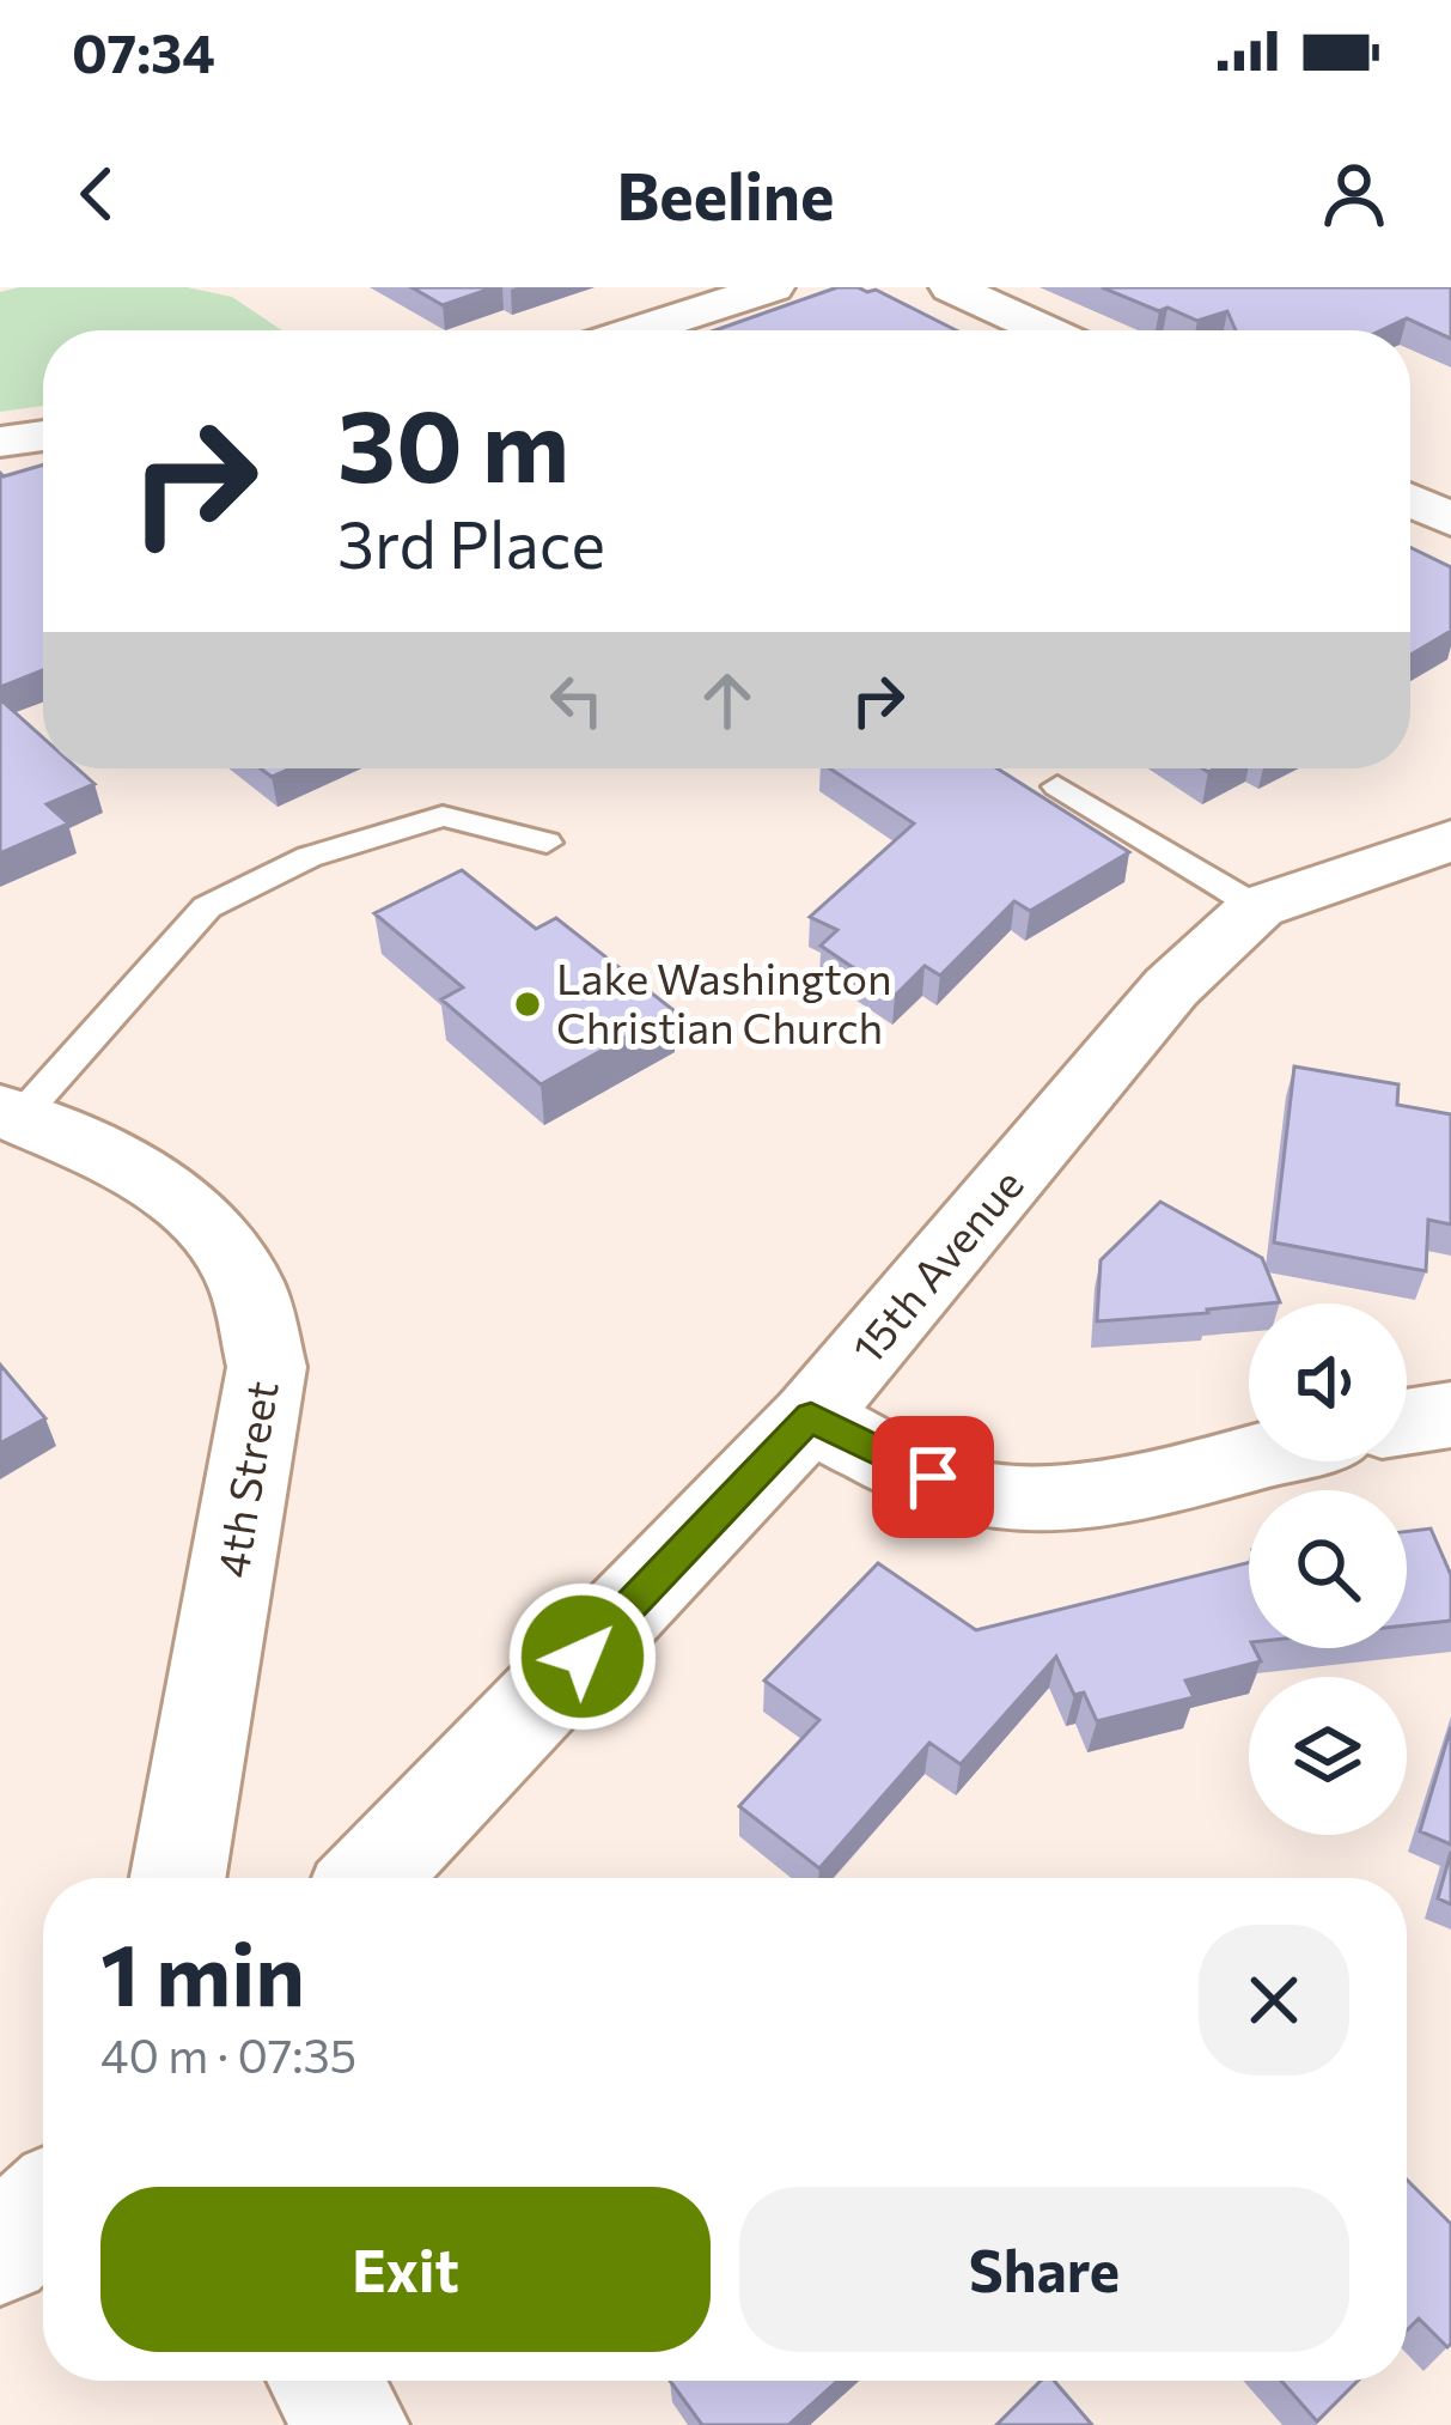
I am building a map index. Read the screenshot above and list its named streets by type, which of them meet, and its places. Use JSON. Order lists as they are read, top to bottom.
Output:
{
  "streets": {
    "street": ["15th Avenue", "4th Street"]
  },
  "places": ["Lake Washington Christian Church"],
  "page": {
    "status": "07:34",
    "header": "Beeline",
    "turn": ["30 m", "3rd Place"],
    "heading": ["1 min", "40 m · 07:35"],
    "buttons": ["Exit", "Share"]
  }
}
